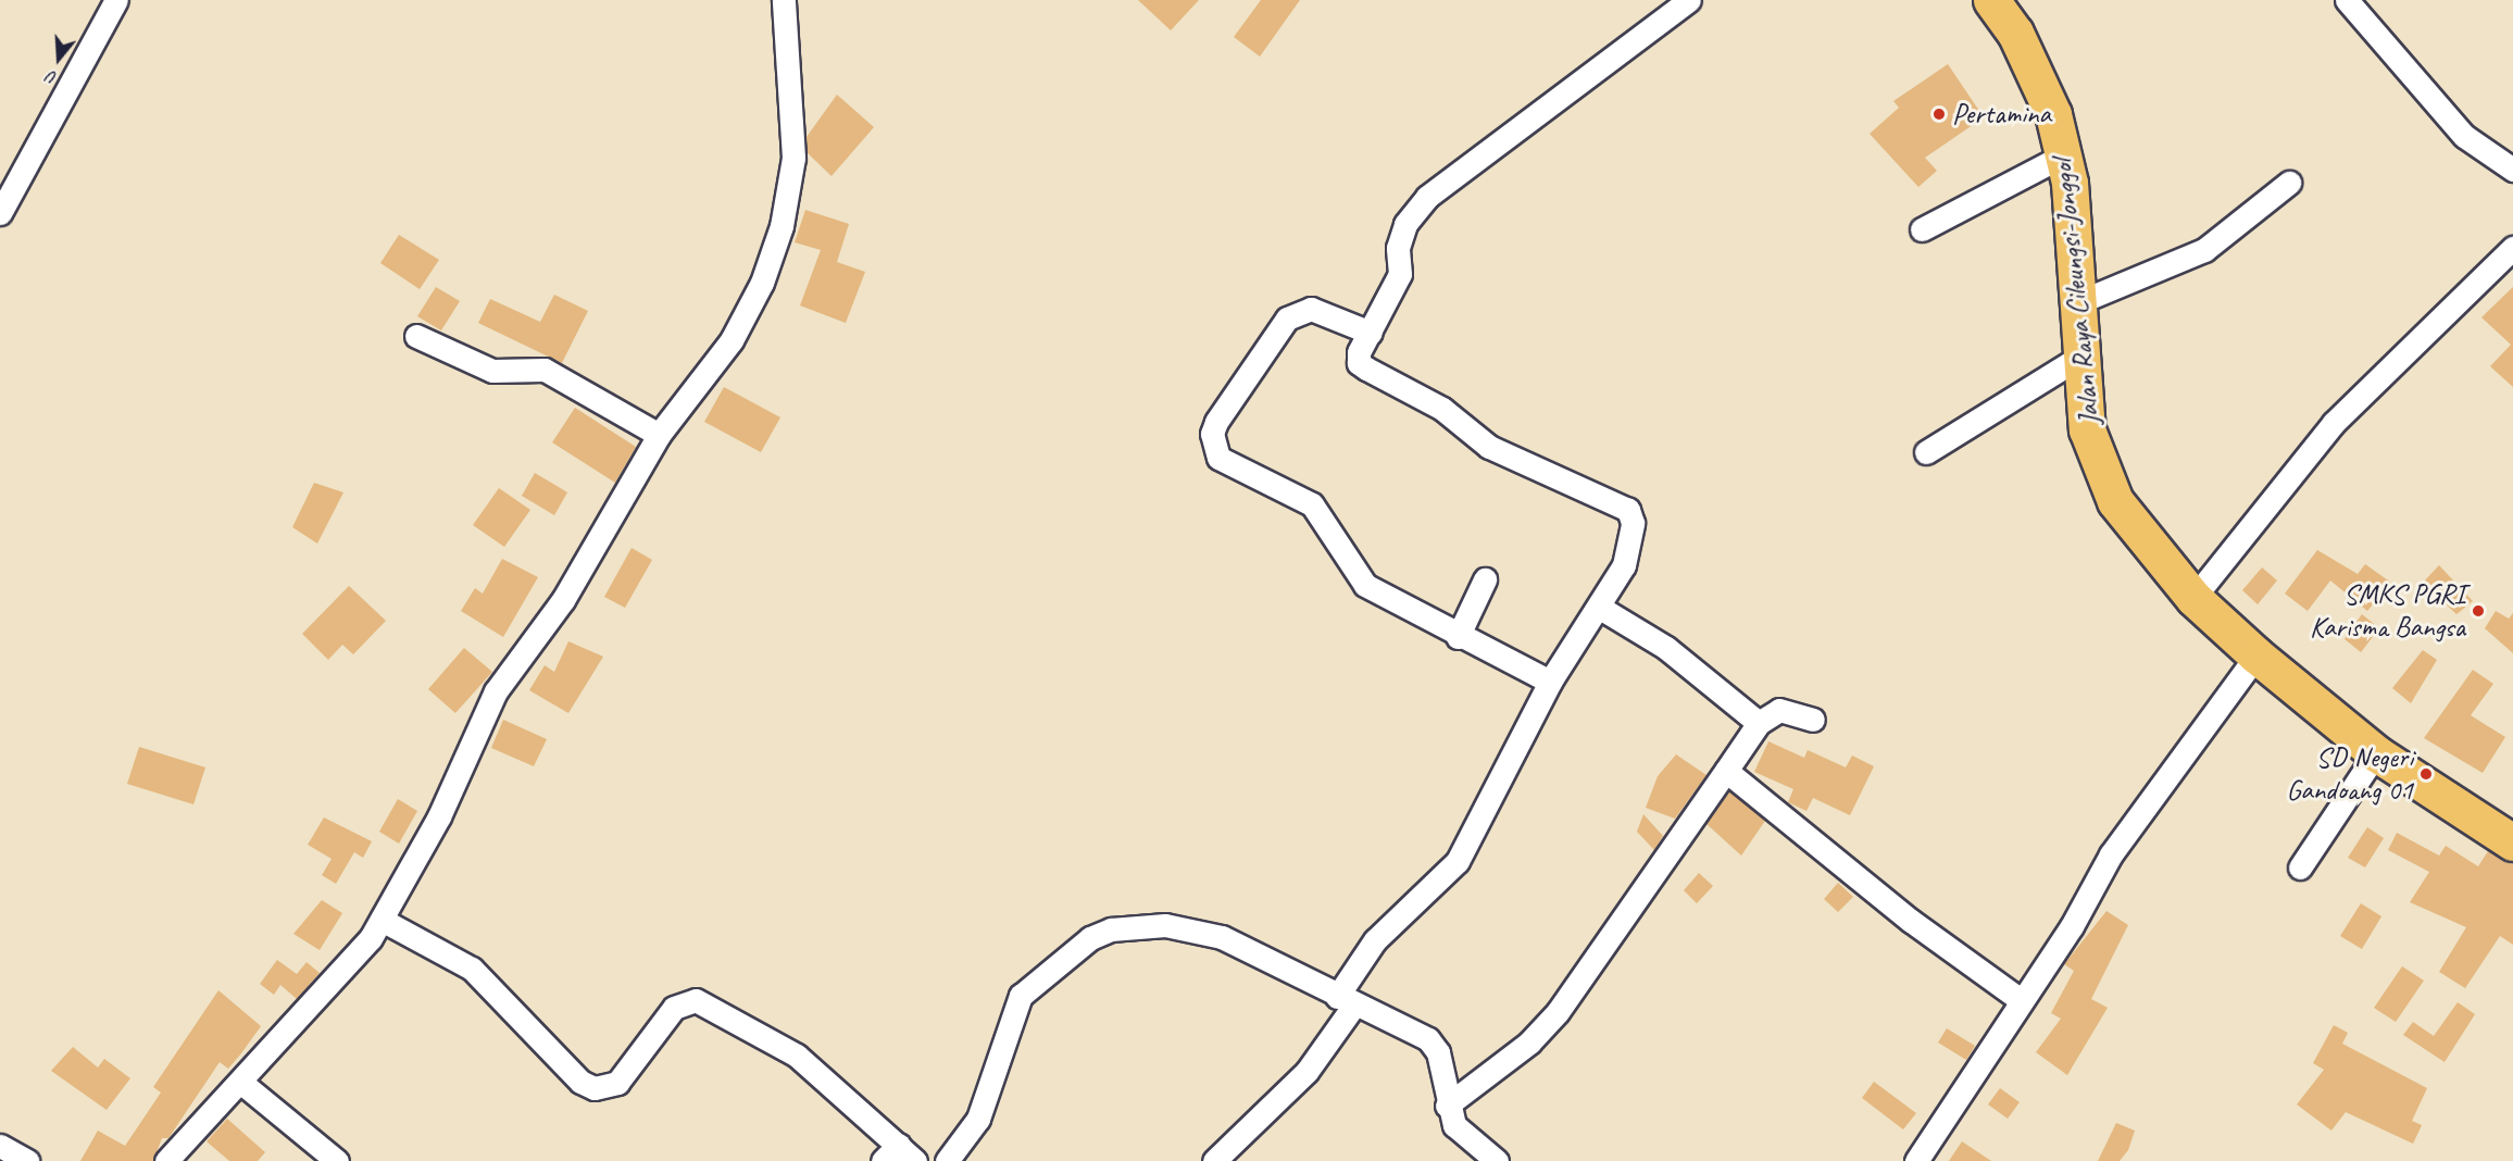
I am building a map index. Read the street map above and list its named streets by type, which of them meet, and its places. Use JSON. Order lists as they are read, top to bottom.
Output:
{
  "streets": {
    "main road": ["Jalan Raya Cileungsi-Jonggol"]
  },
  "places": ["Pertamina", "SMKS PGRI Karisma Bangsa", "SD Negeri Gandoang 01"],
  "north": "bottom"
}
